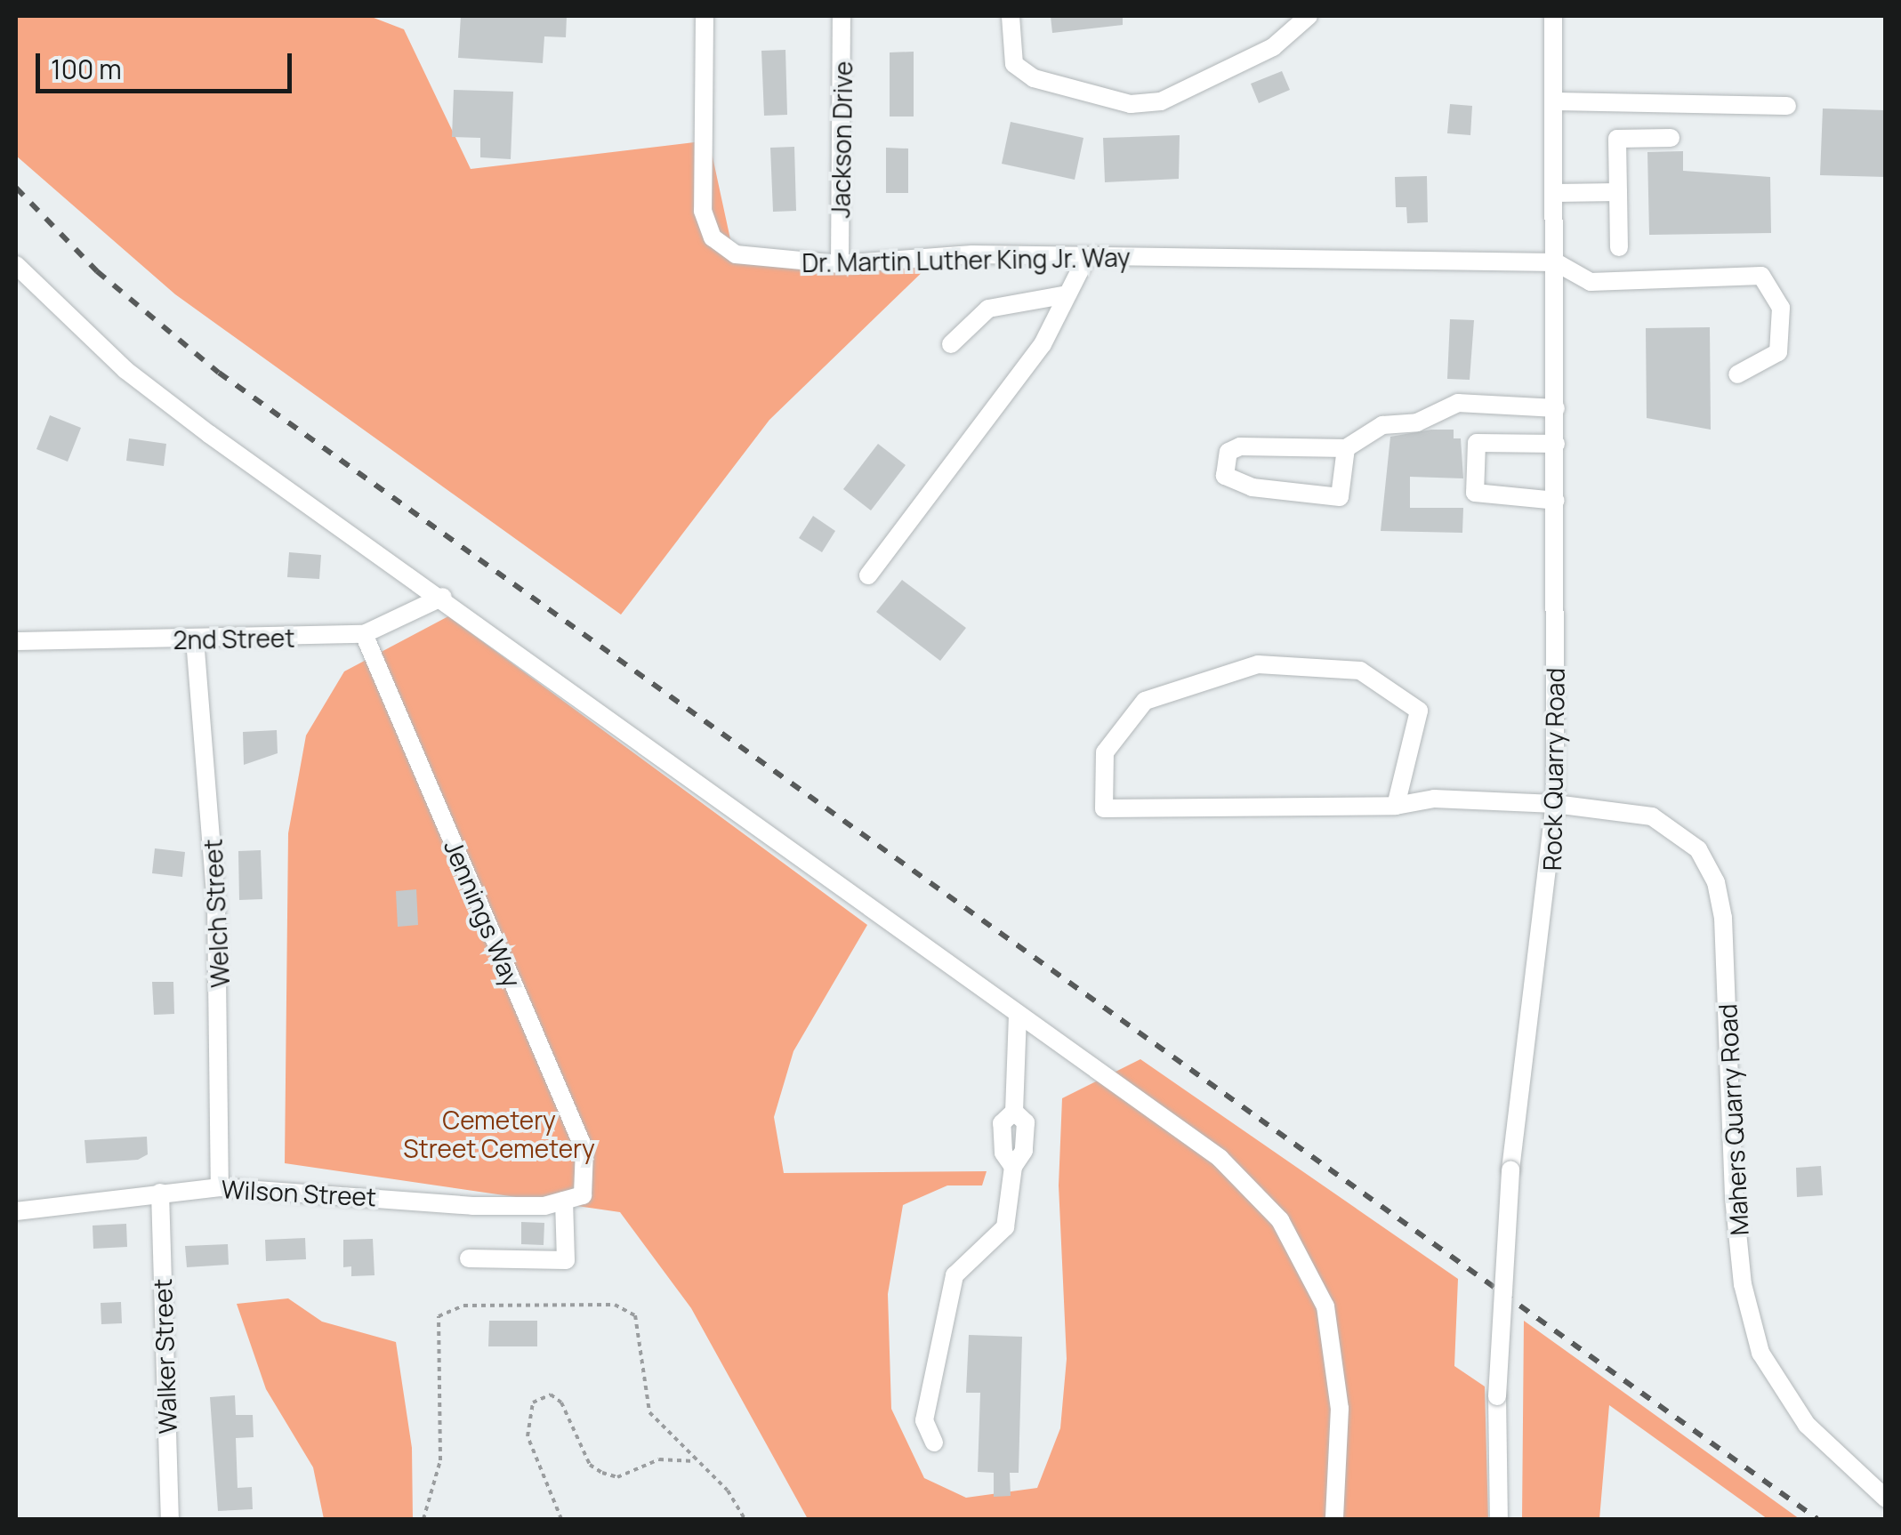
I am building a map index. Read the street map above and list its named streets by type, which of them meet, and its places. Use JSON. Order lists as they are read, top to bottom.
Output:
{
  "streets": {
    "street": [
      "Jackson Drive",
      "Dr. Martin Luther King Jr. Way",
      "2nd Street",
      "Rock Quarry Road",
      "Welch Street",
      "Jennings Way",
      "Mahers Quarry Road",
      "Wilson Street",
      "Walker Street"
    ]
  },
  "crossings": [
    ["Jackson Drive", "Dr. Martin Luther King Jr. Way"],
    ["Dr. Martin Luther King Jr. Way", "Rock Quarry Road"],
    ["2nd Street", "Welch Street"],
    ["2nd Street", "Jennings Way"],
    ["Rock Quarry Road", "Mahers Quarry Road"],
    ["Welch Street", "Wilson Street"],
    ["Jennings Way", "Wilson Street"],
    ["Wilson Street", "Walker Street"]
  ],
  "parks": ["Cemetery Street Cemetery"],
  "scale_bar": "100 m"
}
